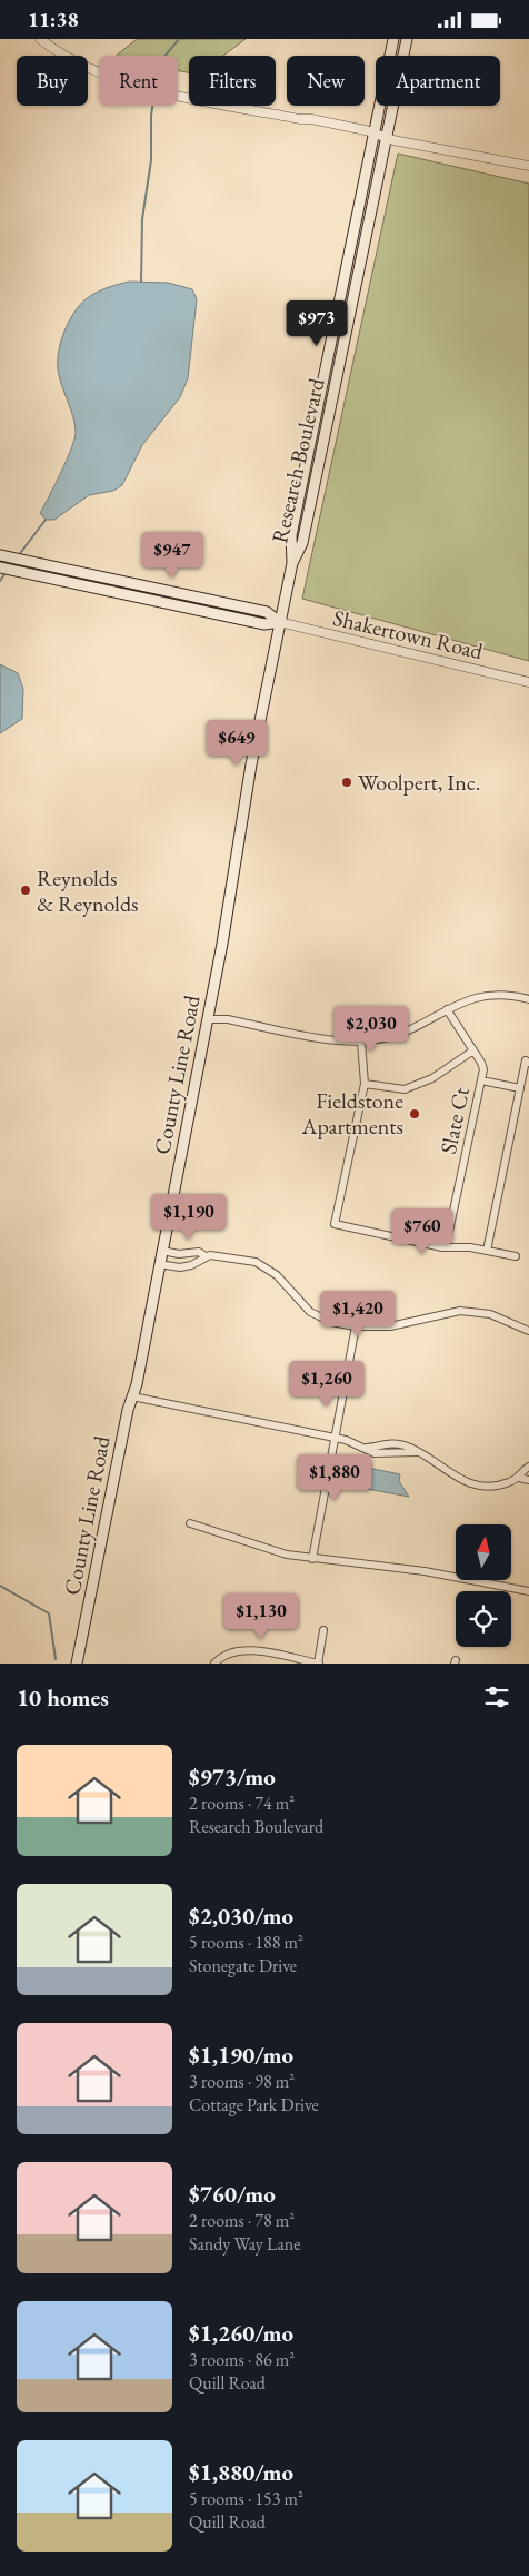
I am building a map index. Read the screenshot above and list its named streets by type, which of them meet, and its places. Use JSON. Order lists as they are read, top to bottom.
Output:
{
  "streets": {
    "main road": ["Research Boulevard", "County Line Road"],
    "street": ["Shakertown Road", "Slate Ct"]
  },
  "crossings": [
    ["Research Boulevard", "Shakertown Road"],
    ["Research Boulevard", "County Line Road"],
    ["Shakertown Road", "County Line Road"]
  ],
  "places": ["Woolpert, Inc.", "Reynolds & Reynolds", "Fieldstone Apartments"],
  "north": "top",
  "page": {
    "status": "11:38",
    "chip": [
      "Buy",
      "Rent",
      "Filters",
      "New",
      "Apartment"
    ],
    "price": [
      "$973",
      "$947",
      "$649",
      "$2,030",
      "$1,190",
      "$760",
      "$1,420",
      "$1,260",
      "$1,880",
      "$1,130"
    ],
    "heading": "10 homes",
    "list": [
      {
        "name": "$973/mo",
        "note": "2 rooms · 74 m² · Research Boulevard"
      },
      {
        "name": "$2,030/mo",
        "note": "5 rooms · 188 m² · Stonegate Drive"
      },
      {
        "name": "$1,190/mo",
        "note": "3 rooms · 98 m² · Cottage Park Drive"
      },
      {
        "name": "$760/mo",
        "note": "2 rooms · 78 m² · Sandy Way Lane"
      },
      {
        "name": "$1,260/mo",
        "note": "3 rooms · 86 m² · Quill Road"
      },
      {
        "name": "$1,880/mo",
        "note": "5 rooms · 153 m² · Quill Road"
      }
    ]
  }
}
